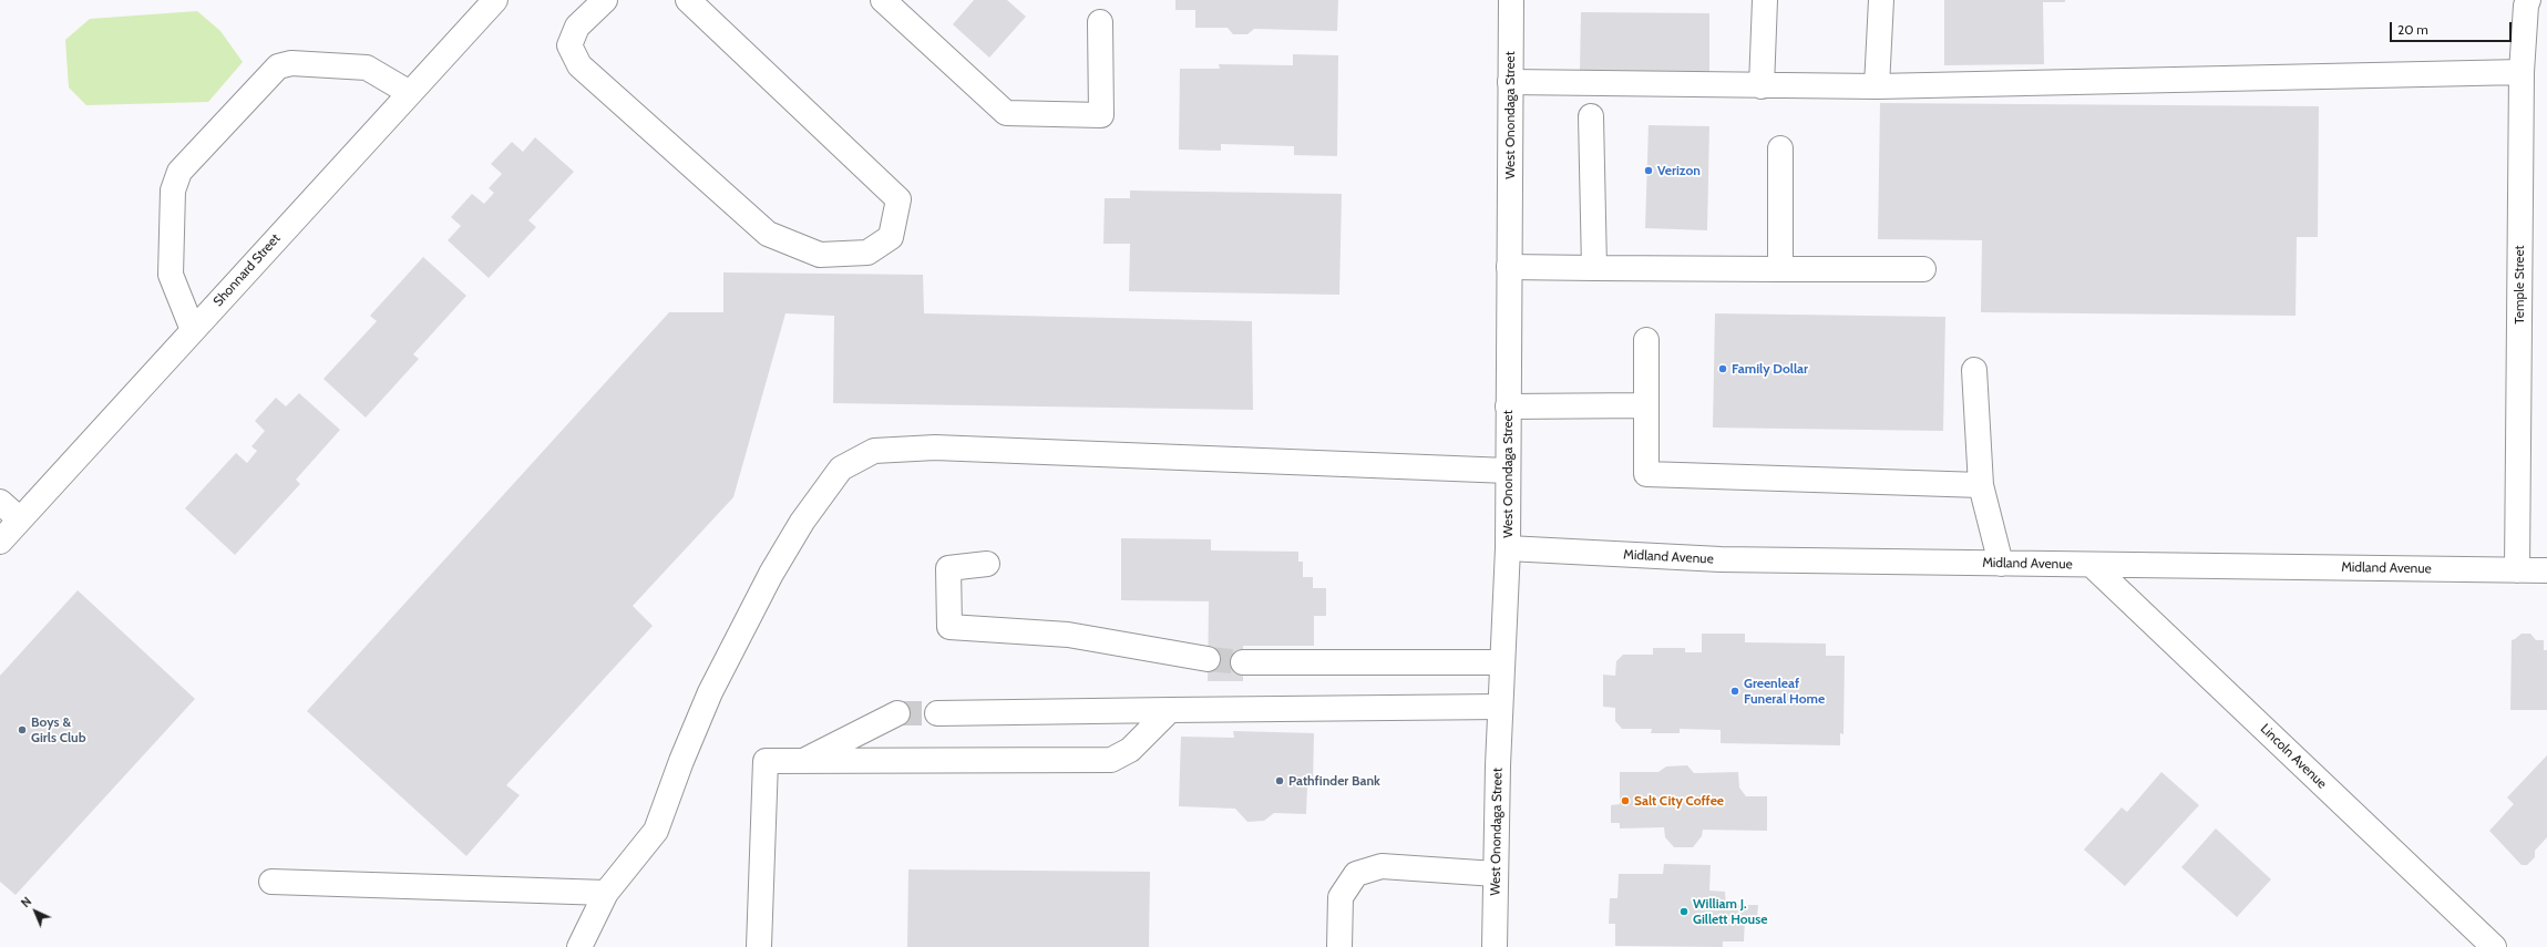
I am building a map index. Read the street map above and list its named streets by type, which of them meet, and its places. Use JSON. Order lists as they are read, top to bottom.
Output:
{
  "streets": {
    "street": [
      "West Onondaga Street",
      "Shonnard Street",
      "Temple Street",
      "Midland Avenue",
      "Lincoln Avenue"
    ]
  },
  "crossings": [
    ["West Onondaga Street", "Midland Avenue"],
    ["Temple Street", "Midland Avenue"],
    ["Midland Avenue", "Lincoln Avenue"]
  ],
  "places": [
    "Verizon",
    "Family Dollar",
    "Greenleaf Funeral Home",
    "Boys & Girls Club",
    "Pathfinder Bank",
    "Salt City Coffee",
    "William J. Gillett House"
  ],
  "scale_bar": "20 m",
  "north": "top left"
}
